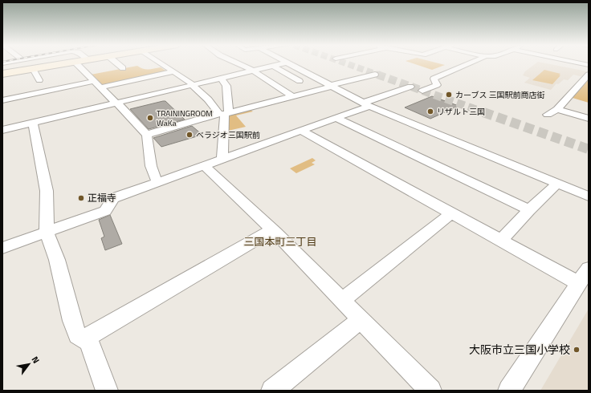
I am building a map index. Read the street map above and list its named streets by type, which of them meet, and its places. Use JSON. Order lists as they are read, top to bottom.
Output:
{
  "districts": ["三国本町三丁目"],
  "places": [
    "カーブス 三国駅前商店街",
    "リザルト三国",
    "TRAININGROOM WaKa",
    "ベラジオ三国駅前",
    "正福寺",
    "大阪市立三国小学校"
  ],
  "north": "top right"
}
